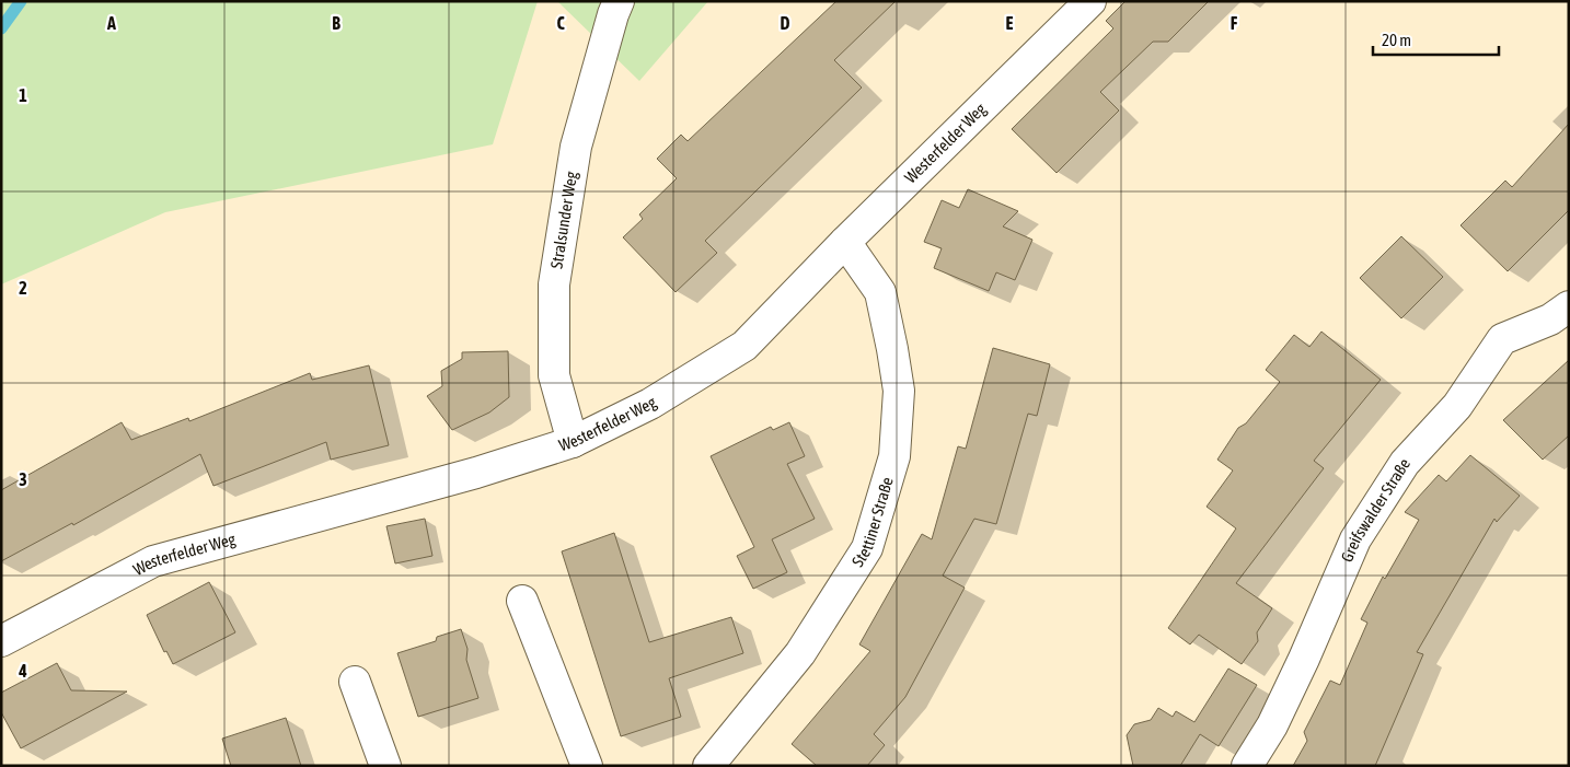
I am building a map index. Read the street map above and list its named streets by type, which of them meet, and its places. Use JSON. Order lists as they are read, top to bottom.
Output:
{
  "streets": {
    "street": [
      "Westerfelder Weg",
      "Stralsunder Weg",
      "Greifswalder Straße",
      "Stettiner Straße"
    ]
  },
  "crossings": [
    ["Westerfelder Weg", "Stralsunder Weg"],
    ["Westerfelder Weg", "Stettiner Straße"]
  ],
  "scale_bar": "20 m",
  "grid": {
    "columns": [
      "A",
      "B",
      "C",
      "D",
      "E",
      "F"
    ],
    "rows": [
      "1",
      "2",
      "3",
      "4"
    ]
  }
}
